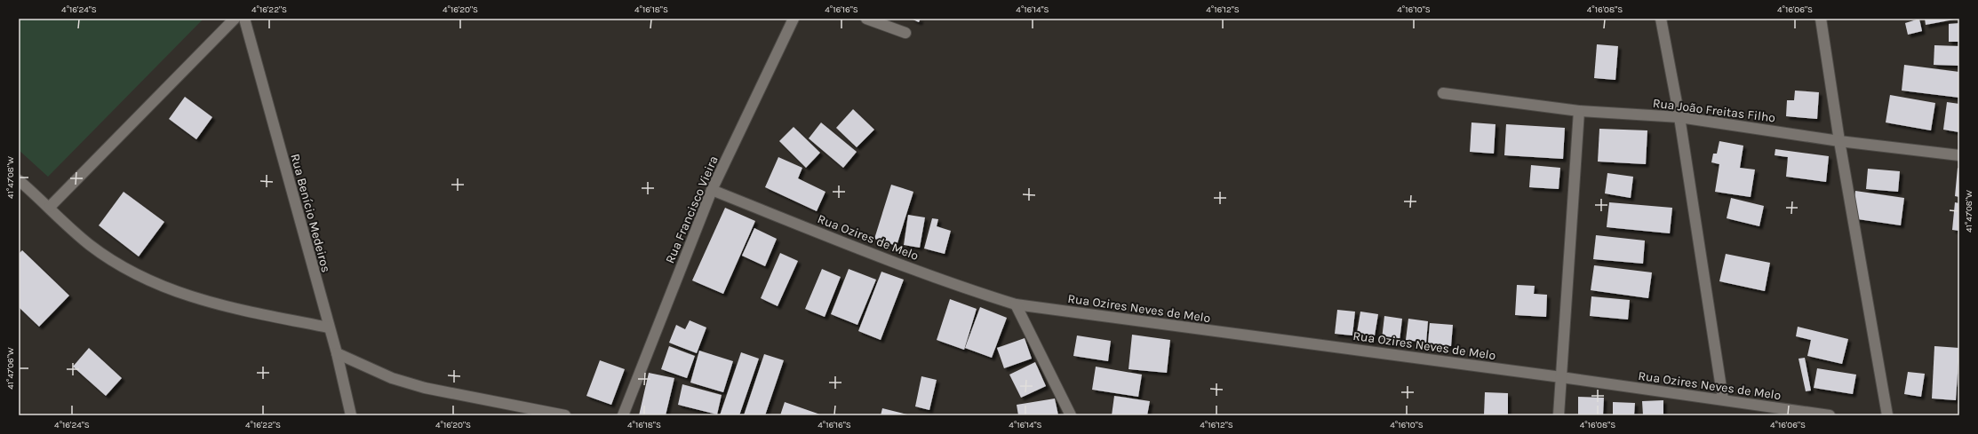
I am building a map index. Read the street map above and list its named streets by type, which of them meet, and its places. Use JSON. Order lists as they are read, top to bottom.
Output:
{
  "streets": {
    "street": [
      "Rua João Freitas Filho",
      "Rua Francisco Vieira",
      "Rua Benício Medeiros",
      "Rua Ozires de Melo",
      "Rua Ozires Neves de Melo"
    ]
  },
  "crossings": [
    ["Rua Francisco Vieira", "Rua Ozires de Melo"],
    ["Rua Ozires de Melo", "Rua Ozires Neves de Melo"]
  ],
  "coordinates": [
    "4°16'24\"S",
    "4°16'22\"S",
    "4°16'20\"S",
    "4°16'18\"S",
    "4°16'16\"S",
    "4°16'14\"S",
    "4°16'12\"S",
    "4°16'10\"S",
    "4°16'08\"S",
    "4°16'06\"S",
    "41°47'08\"W",
    "41°47'06\"W"
  ]
}
